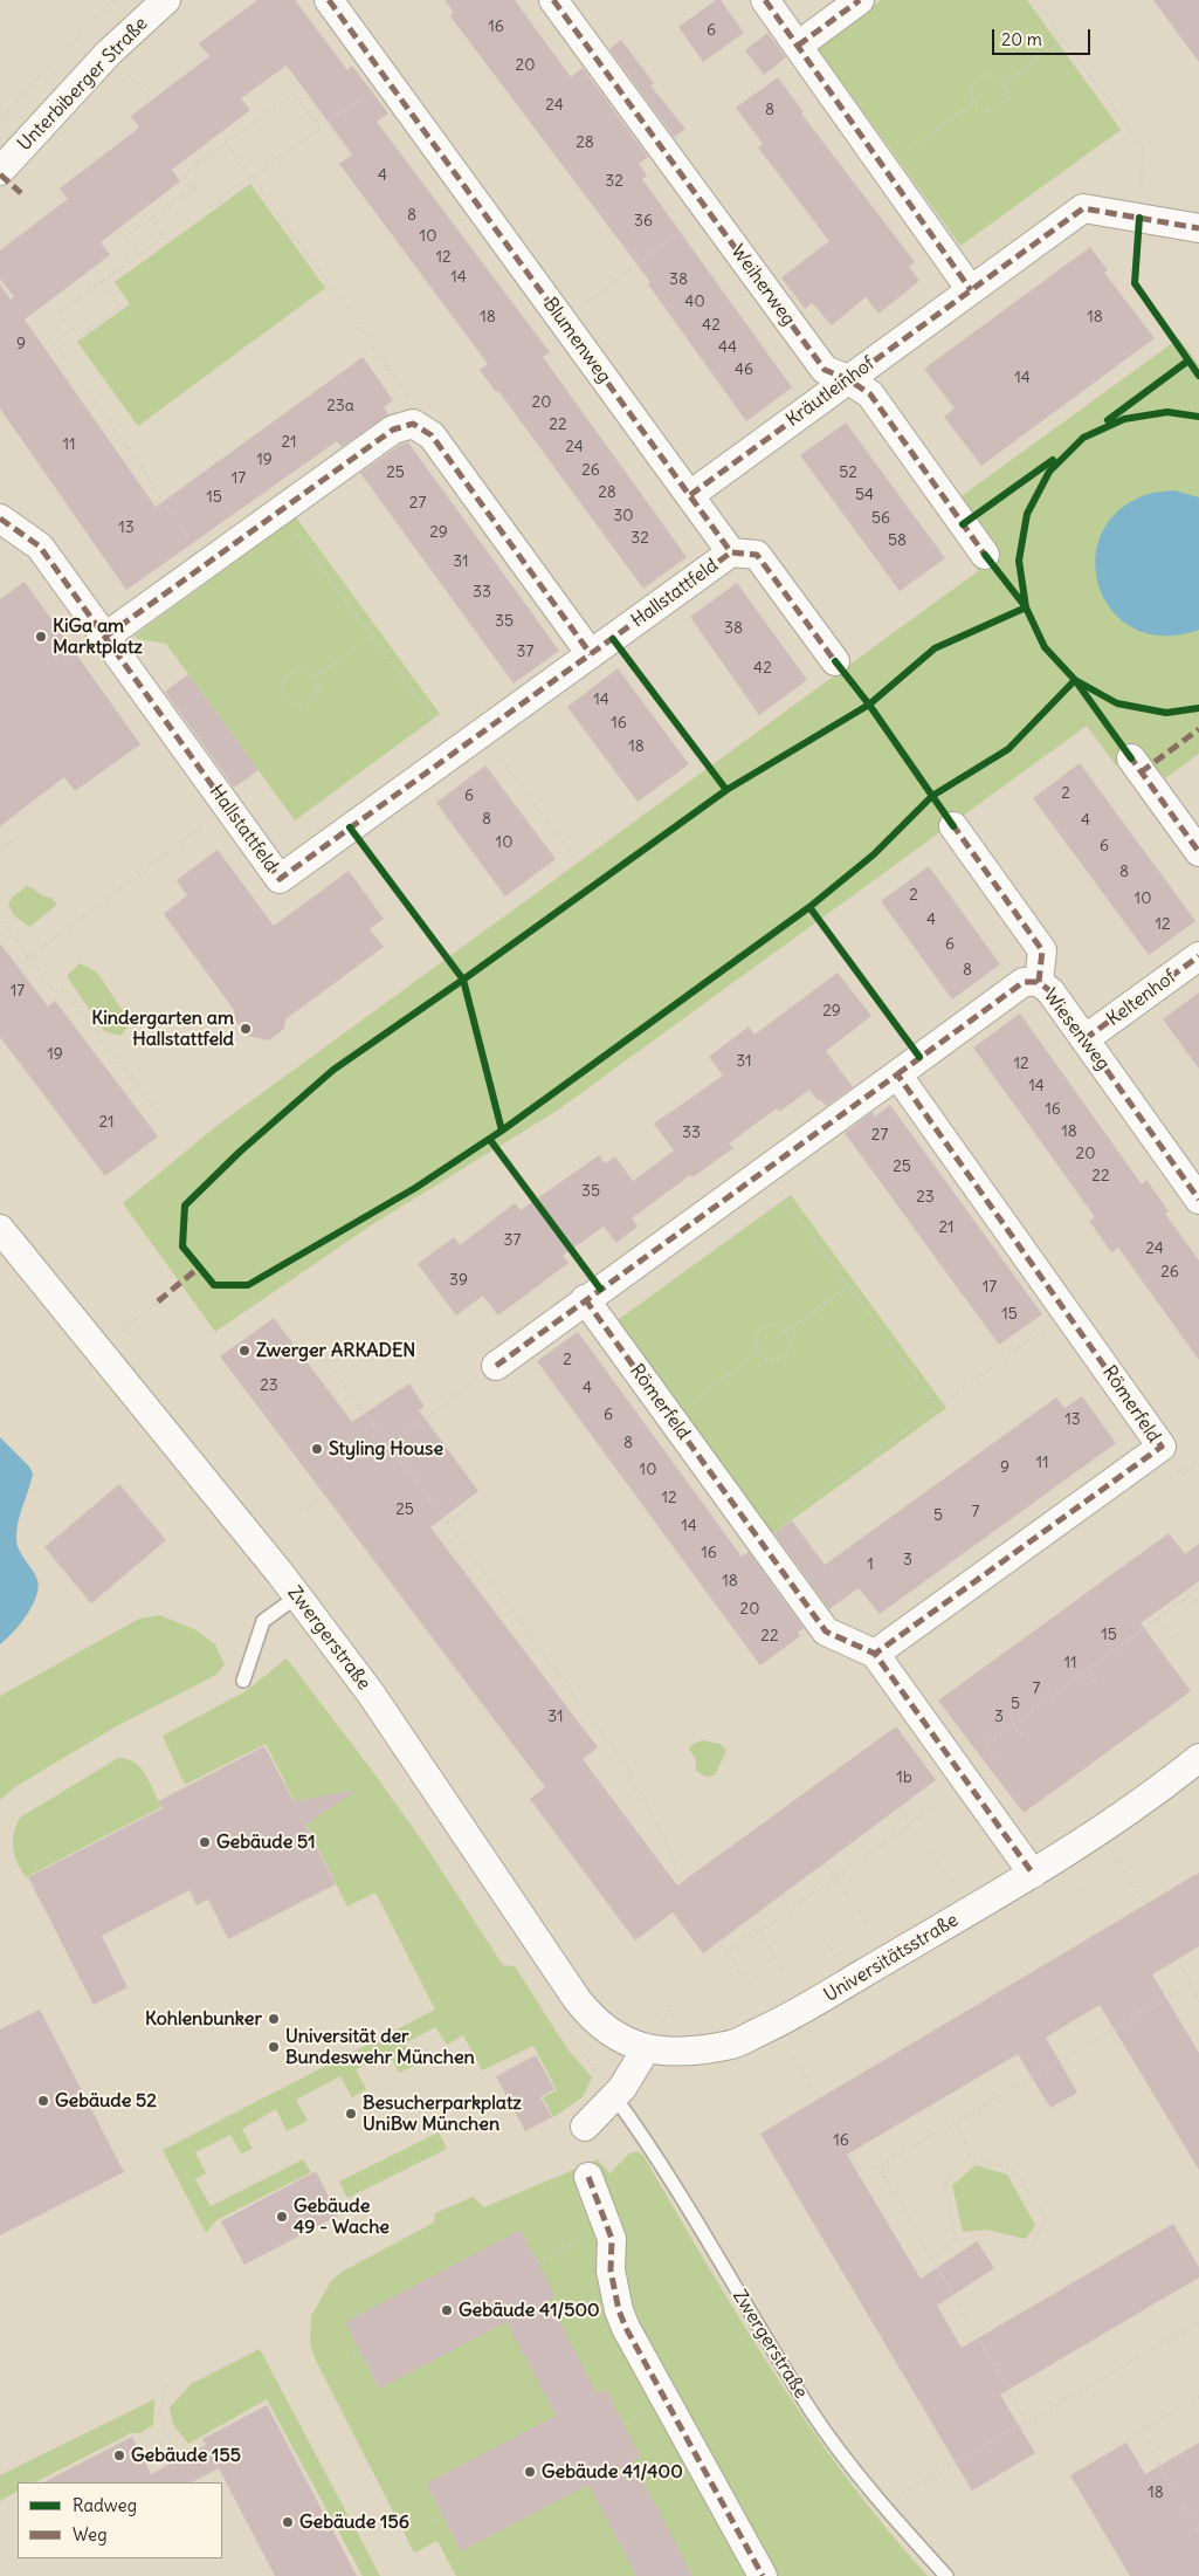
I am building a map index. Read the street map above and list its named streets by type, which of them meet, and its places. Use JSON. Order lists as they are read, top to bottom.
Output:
{
  "streets": {
    "street": [
      "Unterbiberger Straße",
      "Weiherweg",
      "Blumenweg",
      "Kräutleinhof",
      "Hallstattfeld",
      "Keltenhof",
      "Wiesenweg",
      "Römerfeld",
      "Zwergerstraße",
      "Universitätsstraße"
    ]
  },
  "crossings": [
    ["Weiherweg", "Kräutleinhof"],
    ["Blumenweg", "Kräutleinhof"],
    ["Blumenweg", "Hallstattfeld"],
    ["Keltenhof", "Wiesenweg"],
    ["Römerfeld", "Universitätsstraße"],
    ["Zwergerstraße", "Universitätsstraße"]
  ],
  "places": [
    "KiGa am Marktplatz",
    "Kindergarten am Hallstattfeld",
    "Zwerger ARKADEN",
    "Styling House",
    "Gebäude 51",
    "Kohlenbunker",
    "Universität der Bundeswehr München",
    "Gebäude 52",
    "Besucherparkplatz UniBw München",
    "Gebäude 49 - Wache",
    "Gebäude 41/500",
    "Gebäude 155",
    "Gebäude 41/400",
    "Gebäude 156"
  ],
  "house_numbers": [
    "16",
    "6",
    "20",
    "24",
    "8",
    "28",
    "4",
    "32",
    "8",
    "36",
    "10",
    "12",
    "14",
    "38",
    "40",
    "18",
    "18",
    "42",
    "9",
    "44",
    "46",
    "14",
    "20",
    "23a",
    "22",
    "21",
    "11",
    "24",
    "19",
    "26",
    "25",
    "52",
    "17",
    "28",
    "54",
    "15",
    "27",
    "30",
    "56",
    "13",
    "29",
    "32",
    "58",
    "31",
    "33",
    "35",
    "38",
    "37",
    "42",
    "14",
    "16",
    "18",
    "2",
    "6",
    "8",
    "4",
    "10",
    "6",
    "8",
    "2",
    "10",
    "4",
    "12",
    "6",
    "8",
    "17",
    "29",
    "19",
    "31",
    "12",
    "14",
    "16",
    "21",
    "18",
    "33",
    "27",
    "20",
    "25",
    "22",
    "35",
    "23",
    "21",
    "37",
    "24",
    "26",
    "39",
    "17",
    "15",
    "2",
    "23",
    "4",
    "6",
    "13",
    "8",
    "11",
    "9",
    "10",
    "12",
    "25",
    "7",
    "5",
    "14",
    "16",
    "3",
    "1",
    "18",
    "20",
    "15",
    "22",
    "11",
    "7",
    "5",
    "31",
    "3",
    "1b",
    "16",
    "18"
  ],
  "legend": ["Radweg", "Weg"],
  "scale_bar": "20 m"
}
